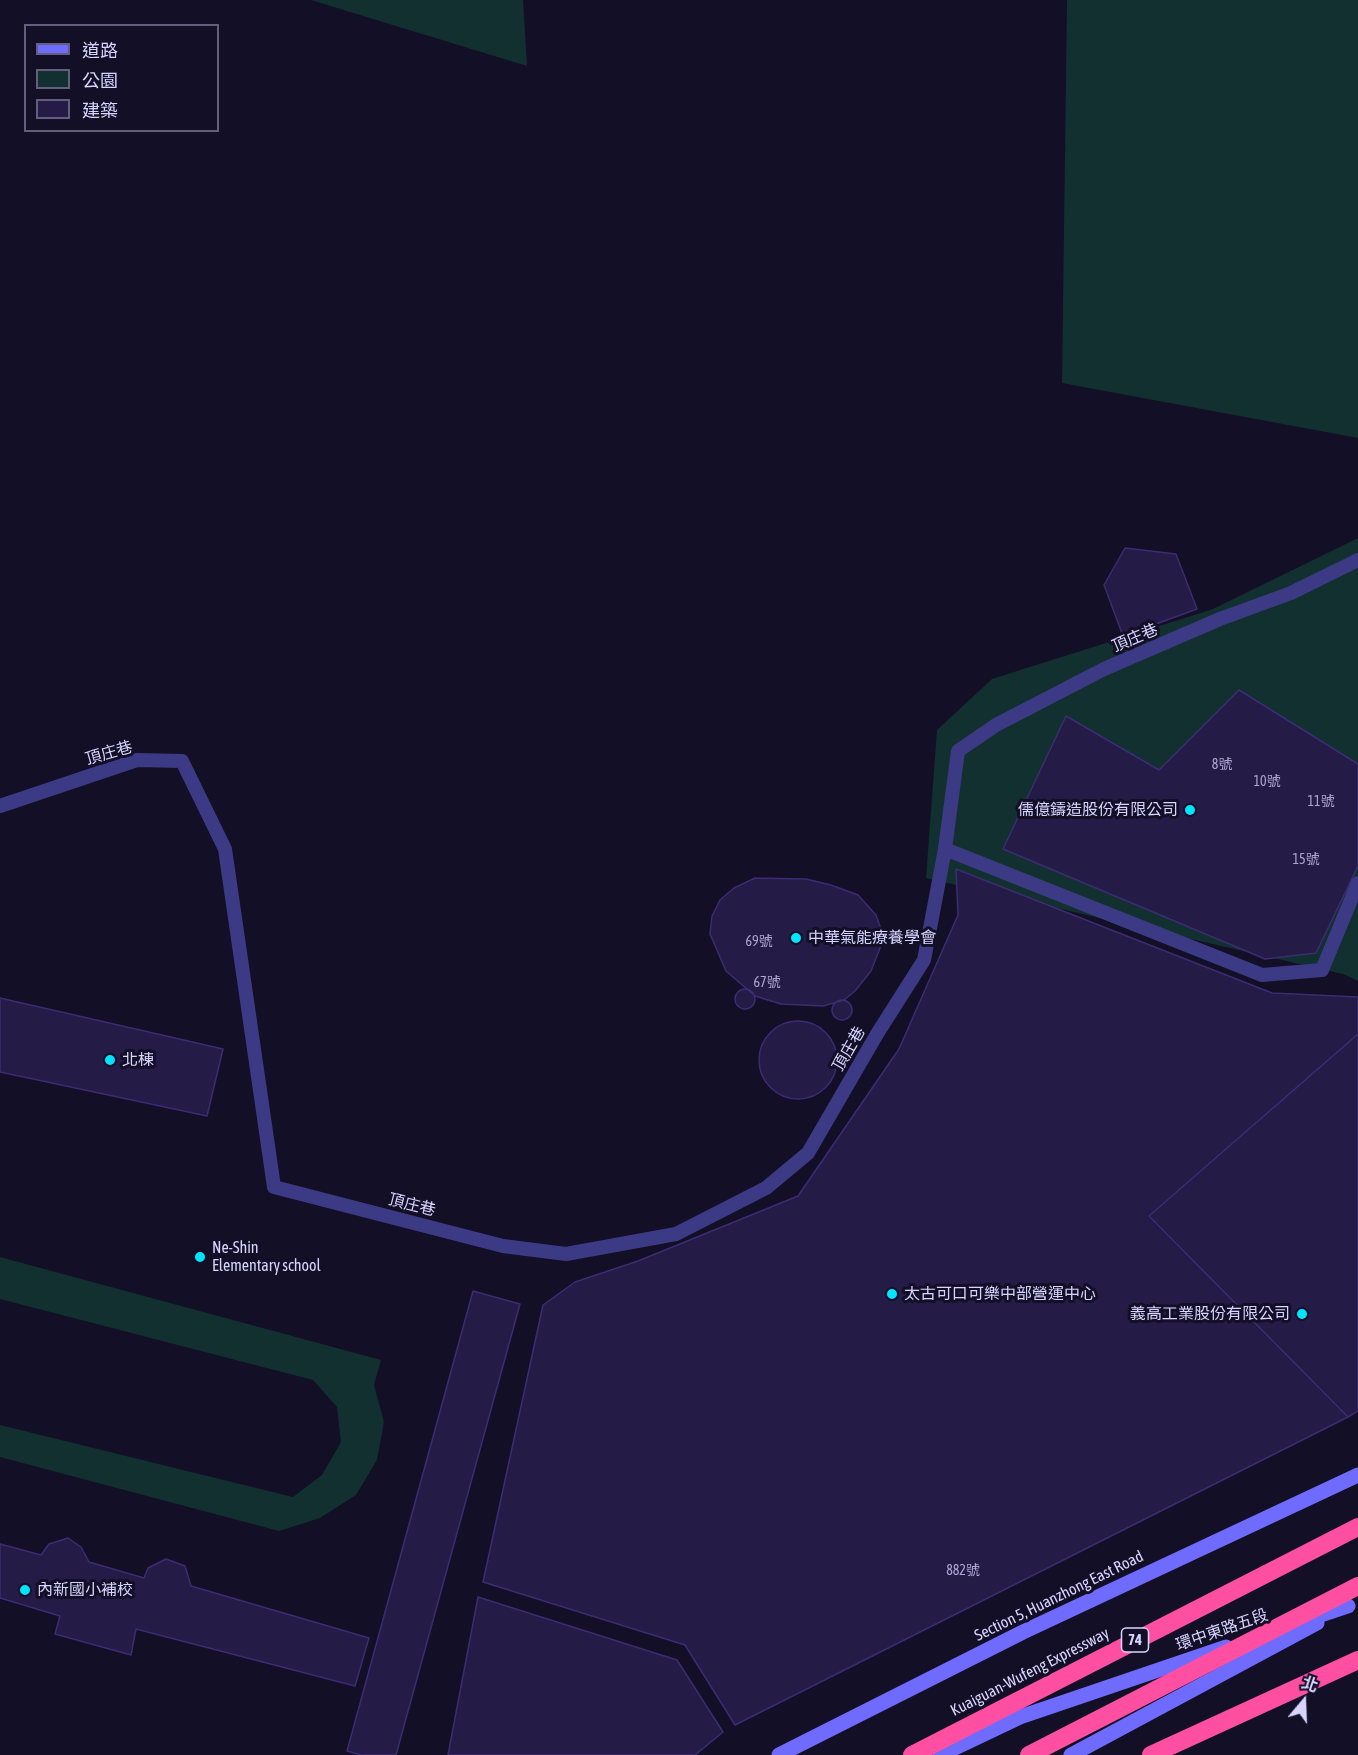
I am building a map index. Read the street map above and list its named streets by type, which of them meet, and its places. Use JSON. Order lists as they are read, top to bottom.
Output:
{
  "streets": {
    "highway": ["74", "Kuaiguan-Wufeng Expressway"],
    "street": ["Section 5, Huanzhong East Road", "環中東路五段"],
    "lane": ["頂庄巷"]
  },
  "places": [
    "儒億鑄造股份有限公司",
    "中華氣能療養學會",
    "北棟",
    "Ne-Shin Elementary school",
    "太古可口可樂中部營運中心",
    "義高工業股份有限公司",
    "內新國小補校"
  ],
  "house_numbers": [
    "8號",
    "10號",
    "11號",
    "15號",
    "69號",
    "67號",
    "882號"
  ],
  "legend": ["道路", "公園", "建築"],
  "north": "top"
}
